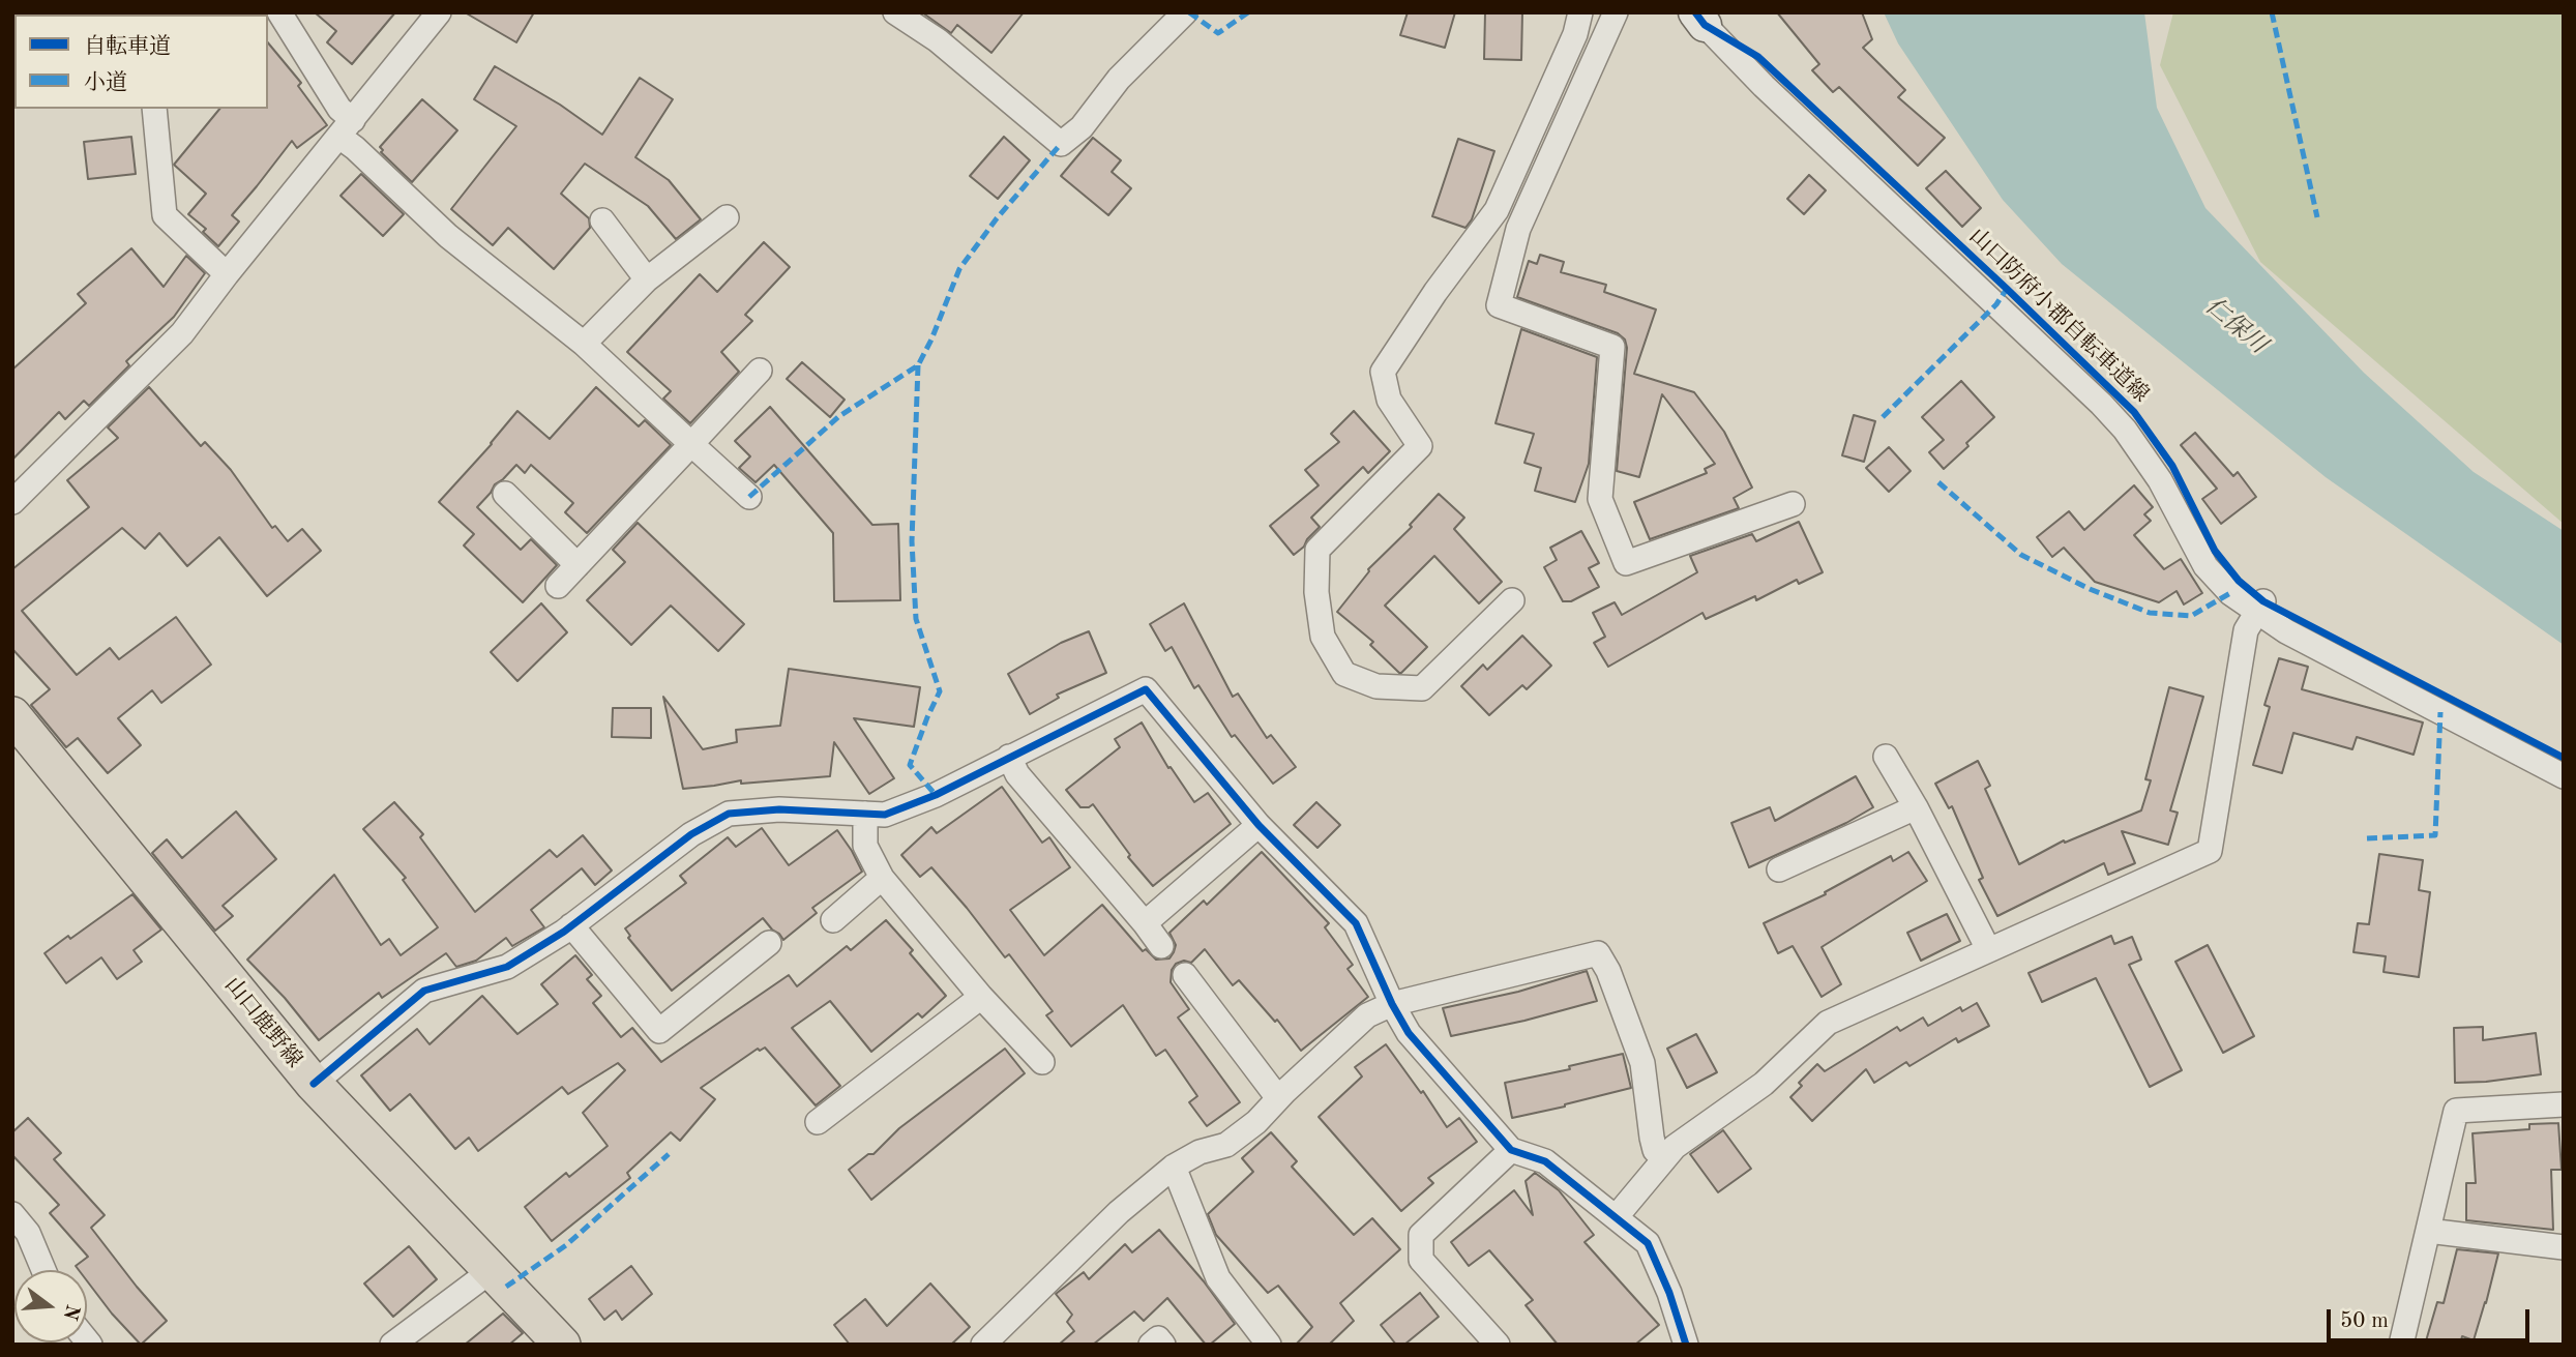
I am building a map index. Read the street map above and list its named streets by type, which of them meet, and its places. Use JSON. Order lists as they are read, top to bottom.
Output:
{
  "streets": {
    "main road": ["山口鹿野線"],
    "cycle path": ["山口防府小郡自転車道線"]
  },
  "water": ["仁保川"],
  "legend": ["自転車道", "小道"],
  "scale_bar": "50 m",
  "north": "right"
}
